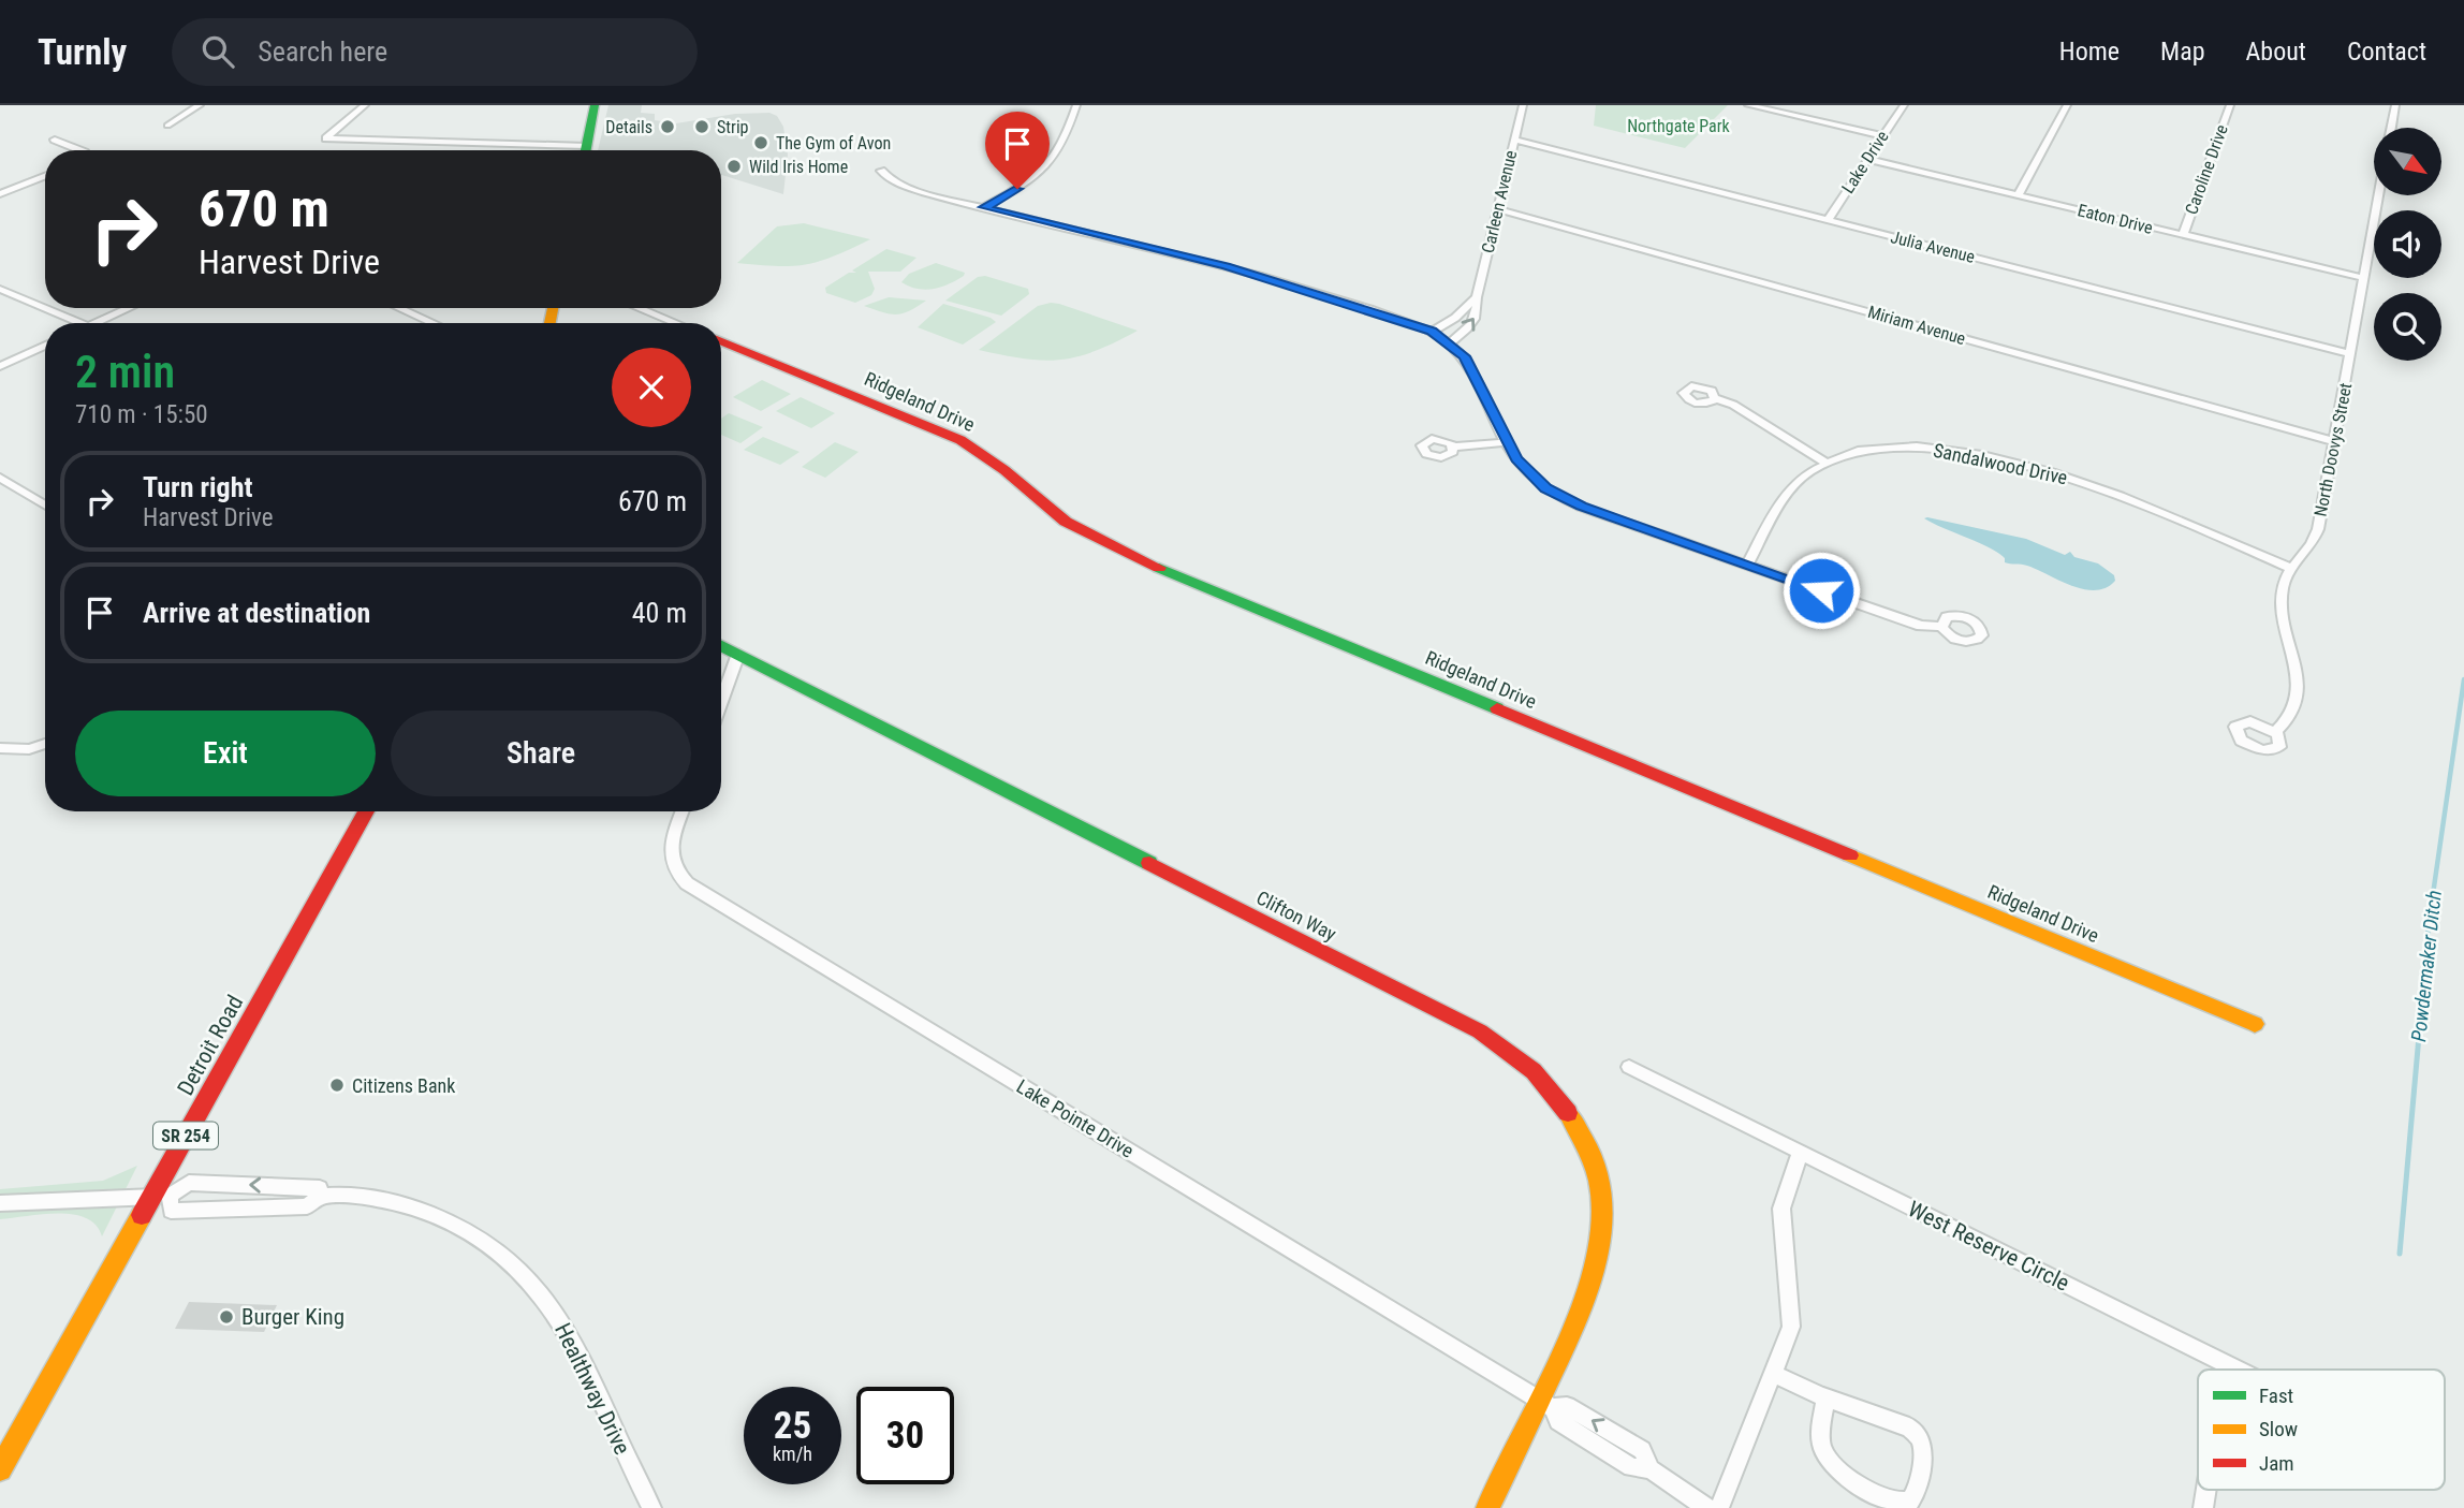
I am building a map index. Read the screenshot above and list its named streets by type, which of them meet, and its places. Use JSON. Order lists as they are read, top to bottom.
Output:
{
  "streets": {
    "street": [
      "Lake Drive",
      "Caroline Drive",
      "Carleen Avenue",
      "Eaton Drive",
      "Julia Avenue",
      "Miriam Avenue",
      "Ridgeland Drive",
      "North Doovys Street",
      "Sandalwood Drive",
      "Clifton Way",
      "Detroit Road",
      "Lake Pointe Drive",
      "SR 254",
      "West Reserve Circle",
      "Healthway Drive"
    ]
  },
  "crossings": [
    ["Lake Drive", "Eaton Drive"],
    ["Lake Drive", "Julia Avenue"],
    ["Caroline Drive", "Eaton Drive"],
    ["Carleen Avenue", "Julia Avenue"],
    ["Carleen Avenue", "Miriam Avenue"],
    ["Eaton Drive", "North Doovys Street"],
    ["Julia Avenue", "North Doovys Street"],
    ["Miriam Avenue", "North Doovys Street"],
    ["North Doovys Street", "Sandalwood Drive"],
    ["Clifton Way", "Lake Pointe Drive"],
    ["Detroit Road", "Healthway Drive"]
  ],
  "water": ["Powdermaker Ditch"],
  "parks": ["Northgate Park"],
  "places": [
    "Details",
    "Strip",
    "The Gym of Avon",
    "Wild Iris Home",
    "Citizens Bank",
    "Burger King"
  ],
  "legend": ["Fast", "Slow", "Jam"],
  "north": "bottom right",
  "page": {
    "header": "Turnly",
    "search": "Search here",
    "nav": [
      "Home",
      "Map",
      "About",
      "Contact"
    ],
    "turn": ["670 m", "Harvest Drive"],
    "heading": ["2 min", "710 m · 15:50"],
    "list": [
      {
        "name": "Turn right",
        "note": "Harvest Drive",
        "value": "670 m"
      },
      {
        "name": "Arrive at destination",
        "value": "40 m"
      }
    ],
    "buttons": ["Exit", "Share"],
    "speed": "25 km/h",
    "limit": "30"
  }
}
